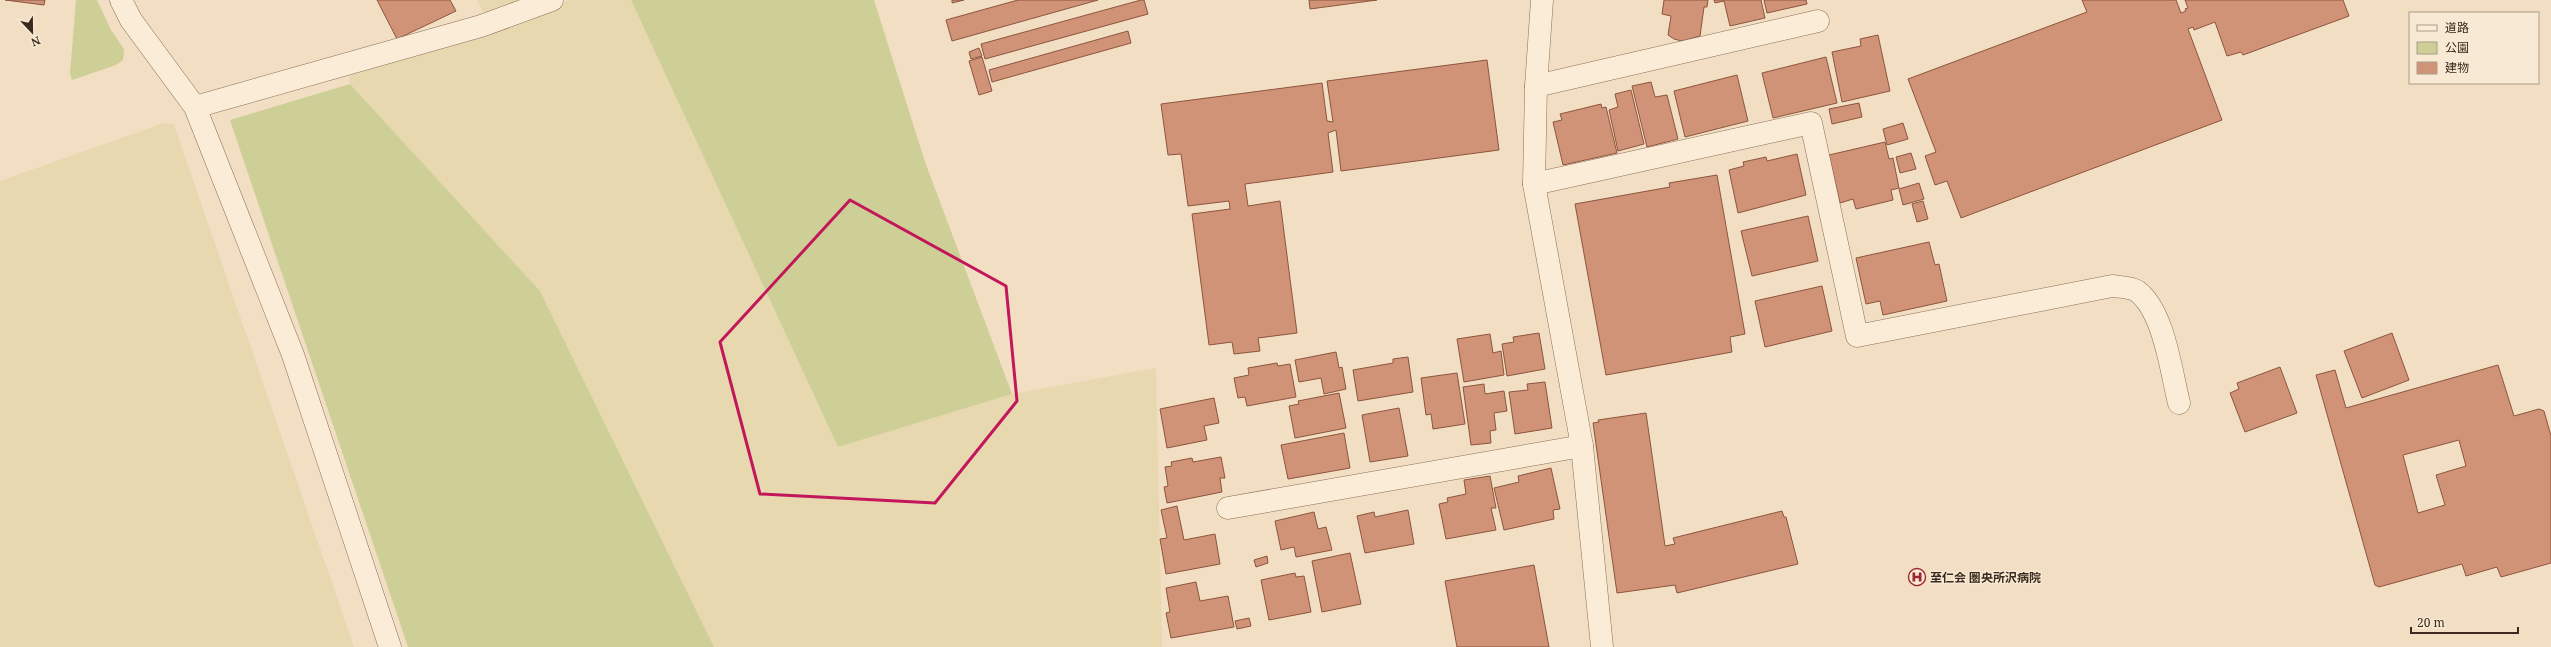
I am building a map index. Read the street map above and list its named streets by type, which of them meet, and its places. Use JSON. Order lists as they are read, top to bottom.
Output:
{
  "places": {
    "hospital": ["至仁会 圏央所沢病院"]
  },
  "legend": ["道路", "公園", "建物"],
  "scale_bar": "20 m",
  "north": "bottom"
}
